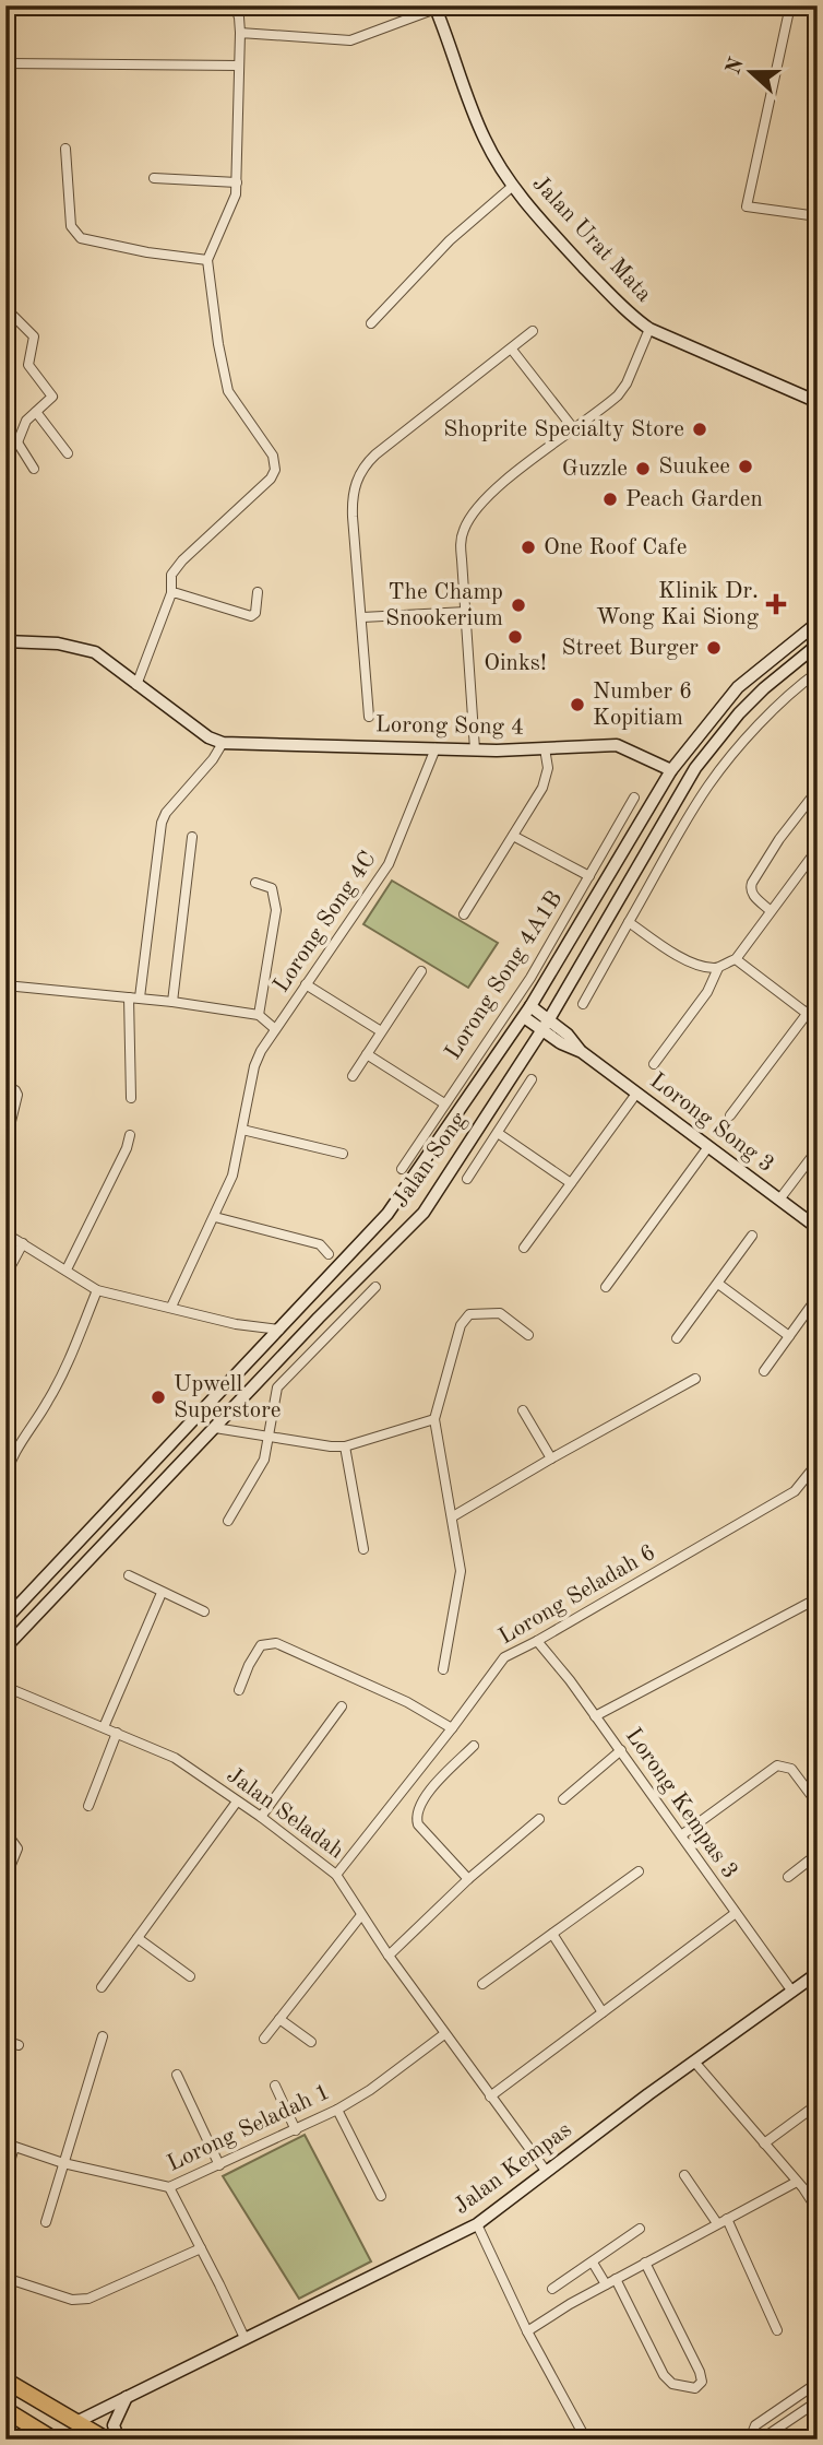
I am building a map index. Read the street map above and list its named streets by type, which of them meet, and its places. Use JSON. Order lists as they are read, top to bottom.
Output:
{
  "streets": {
    "main road": [
      "Jalan Urat Mata",
      "Lorong Song 4",
      "Lorong Song 3",
      "Jalan Song",
      "Jalan Kempas"
    ],
    "street": [
      "Lorong Song 4C",
      "Lorong Song 4A1B",
      "Lorong Seladah 6",
      "Lorong Kempas 3",
      "Jalan Seladah",
      "Lorong Seladah 1"
    ]
  },
  "crossings": [
    ["Lorong Song 4", "Lorong Song 4C"],
    ["Lorong Song 4", "Jalan Song"],
    ["Lorong Song 3", "Jalan Song"],
    ["Lorong Seladah 6", "Lorong Kempas 3"],
    ["Lorong Seladah 6", "Jalan Seladah"],
    ["Lorong Kempas 3", "Jalan Kempas"],
    ["Jalan Seladah", "Lorong Seladah 1"],
    ["Jalan Seladah", "Jalan Kempas"]
  ],
  "places": {
    "other": [
      "Shoprite Specialty Store",
      "Suukee",
      "Guzzle",
      "Peach Garden",
      "One Roof Cafe",
      "The Champ Snookerium",
      "Oinks!",
      "Street Burger",
      "Number 6 Kopitiam",
      "Upwell Superstore"
    ],
    "health": ["Klinik Dr. Wong Kai Siong"]
  },
  "north": "left"
}
